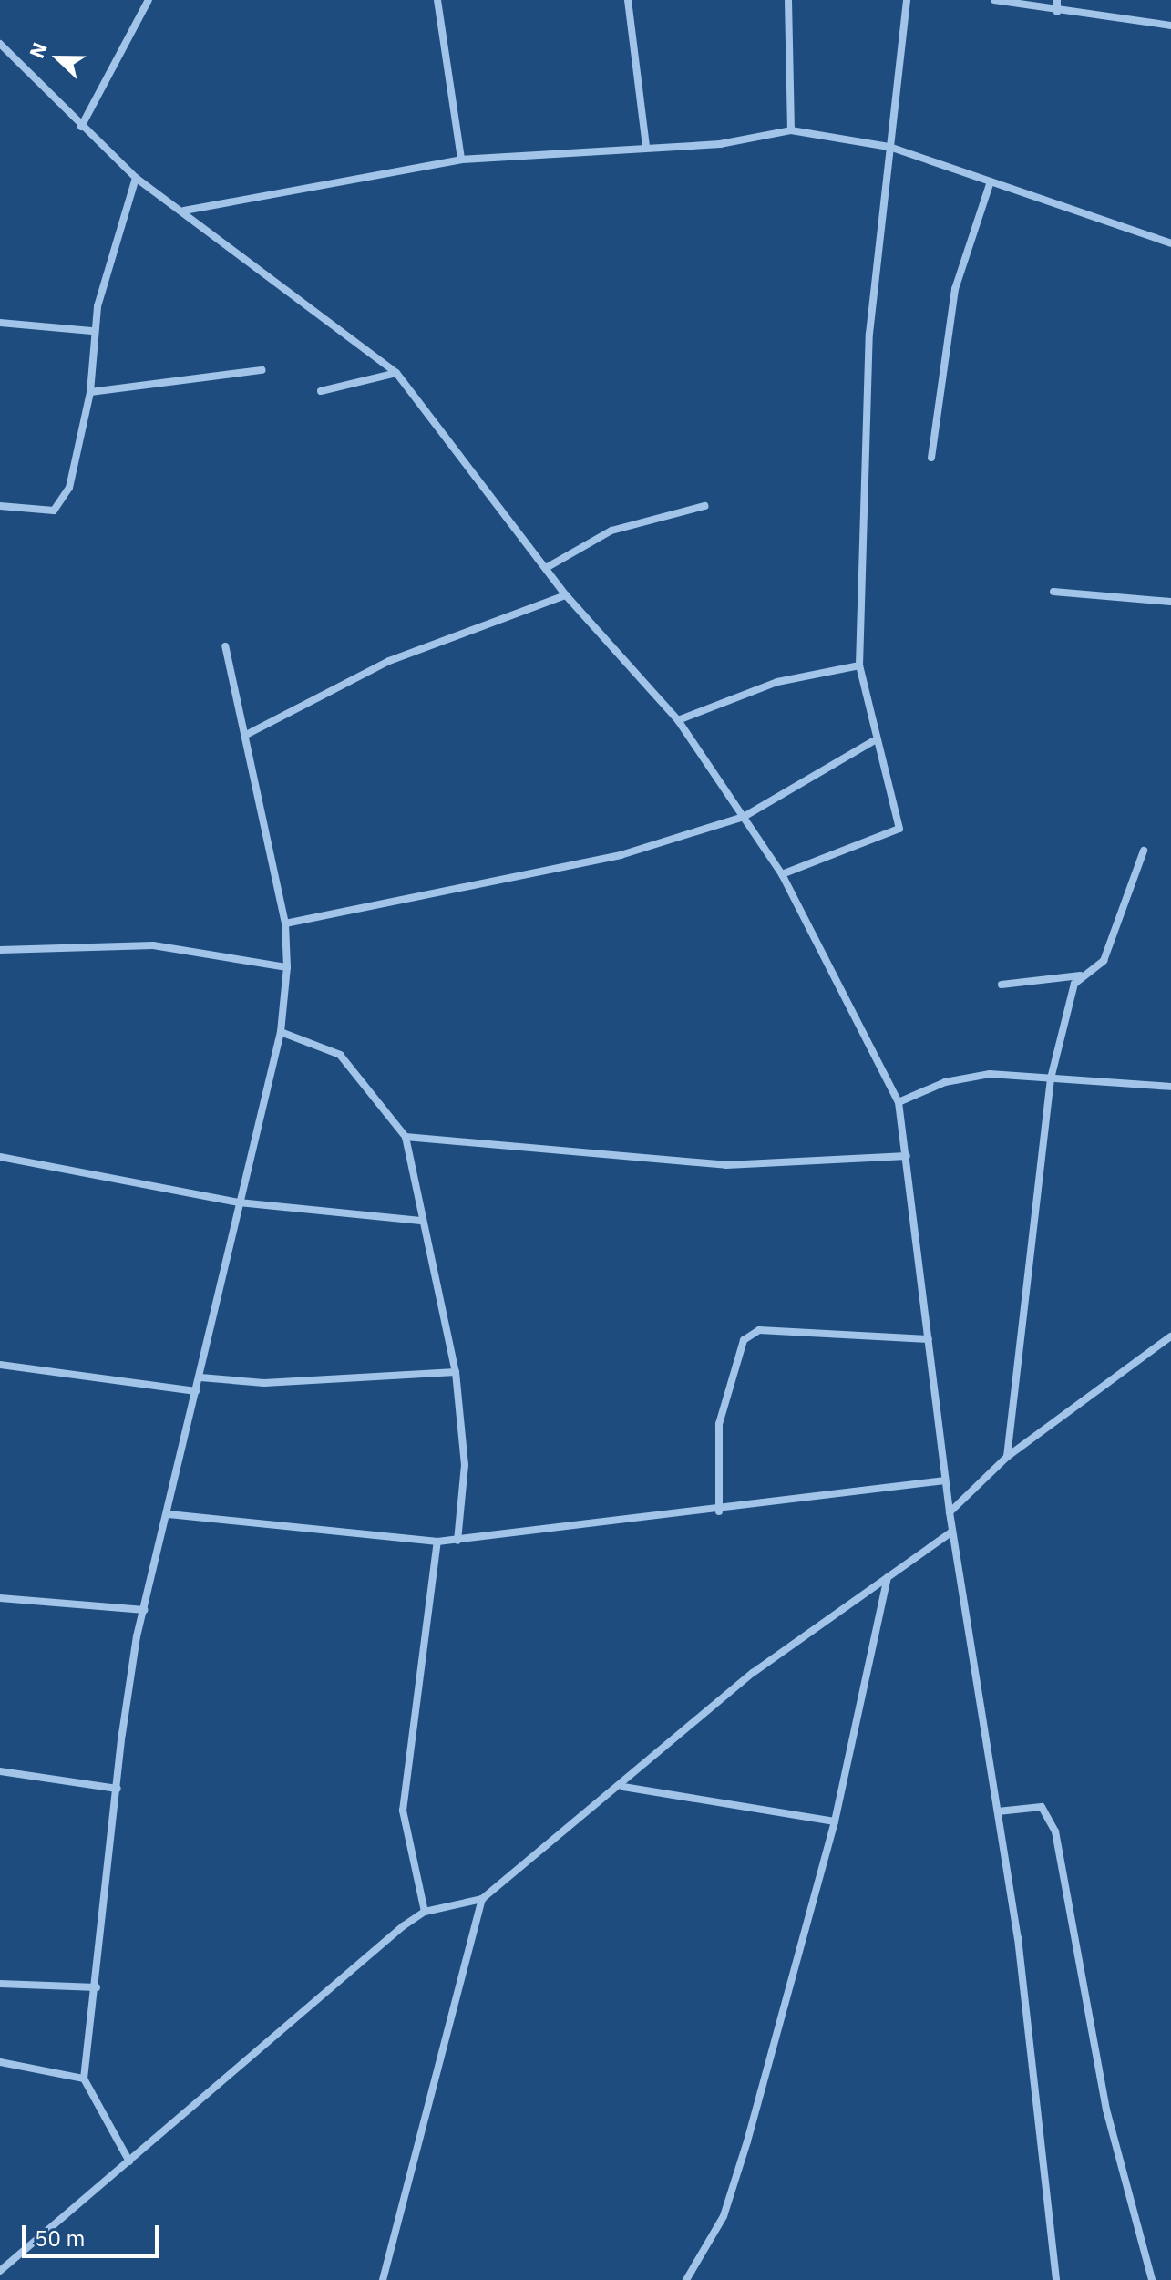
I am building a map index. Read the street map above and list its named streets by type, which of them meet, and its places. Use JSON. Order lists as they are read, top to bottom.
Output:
{
  "scale_bar": "50 m",
  "north": "left"
}
